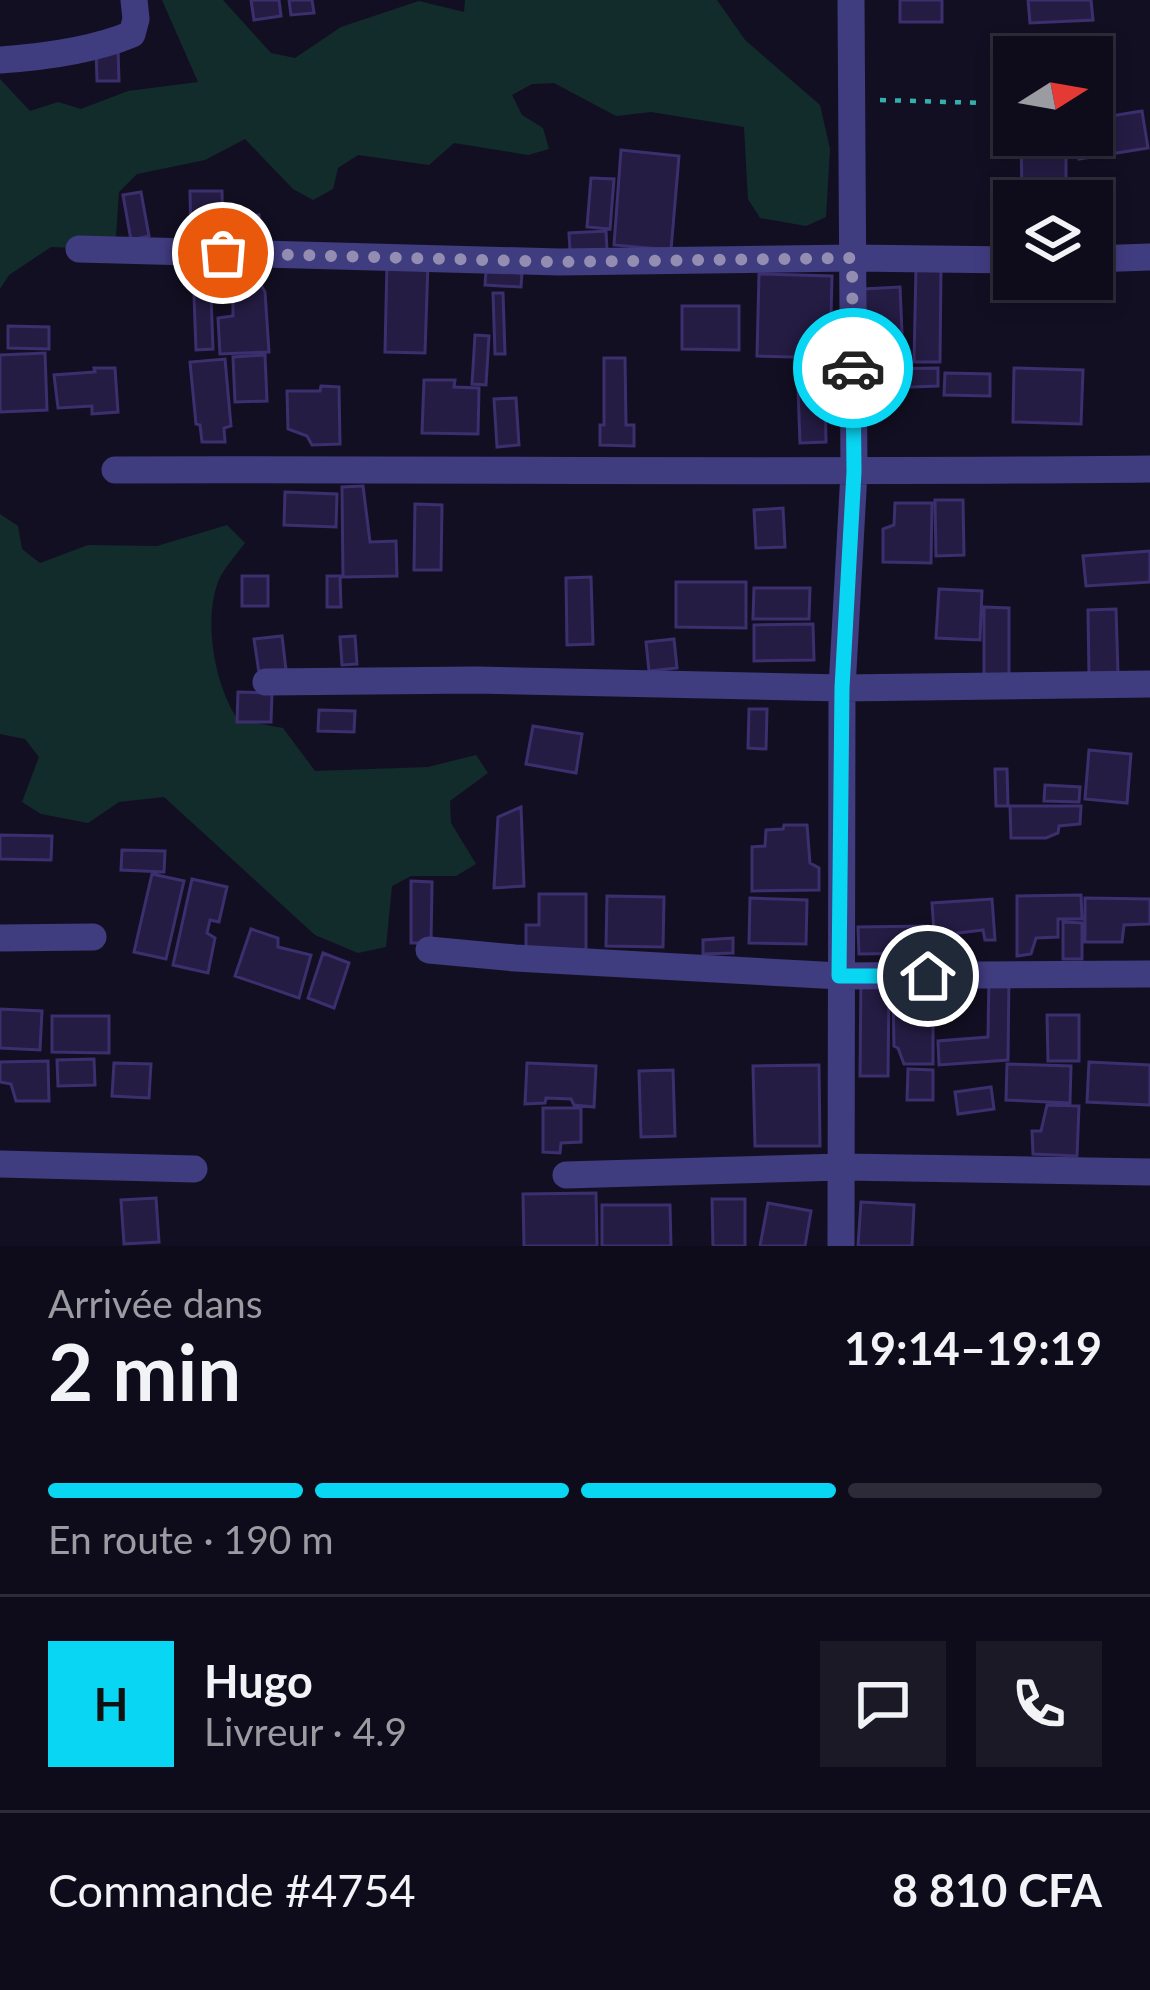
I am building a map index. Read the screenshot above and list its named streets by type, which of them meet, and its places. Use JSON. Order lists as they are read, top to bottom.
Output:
{
  "north": "right",
  "page": {
    "heading": ["2 min", "Arrivée dans", "19:14–19:19"],
    "panel": [
      "Hugo",
      "Livreur · 4.9",
      "Commande #4754",
      "8 810 CFA"
    ],
    "bar": "En route · 190 m",
    "round": "H"
  }
}
